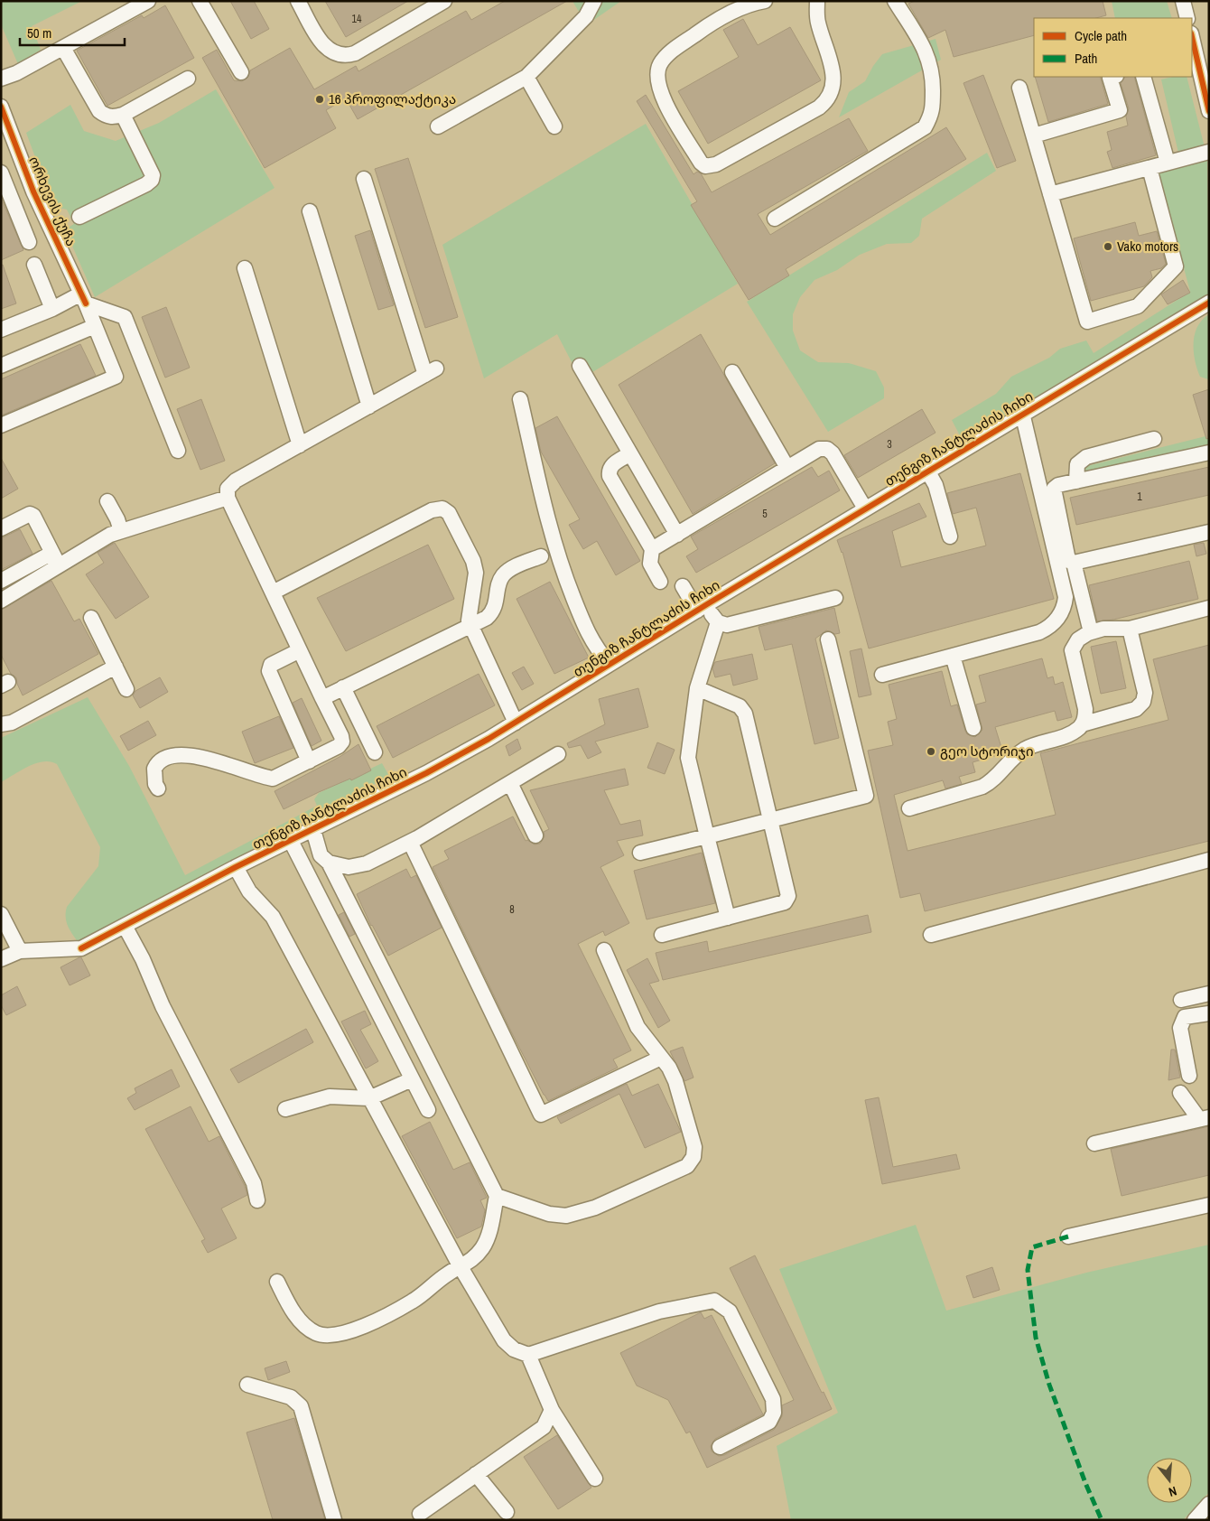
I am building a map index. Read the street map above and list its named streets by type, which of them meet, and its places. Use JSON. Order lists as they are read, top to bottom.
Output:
{
  "streets": {
    "street": ["ორხევის ქუჩა", "თენგიზ ჩანტლაძის ჩიხი"]
  },
  "places": ["16 პროფილაქტიკა", "Vako motors", "გეო სტორიჯი"],
  "house_numbers": [
    "14",
    "3",
    "1",
    "5",
    "8"
  ],
  "legend": ["Cycle path", "Path"],
  "scale_bar": "50 m",
  "north": "bottom"
}
